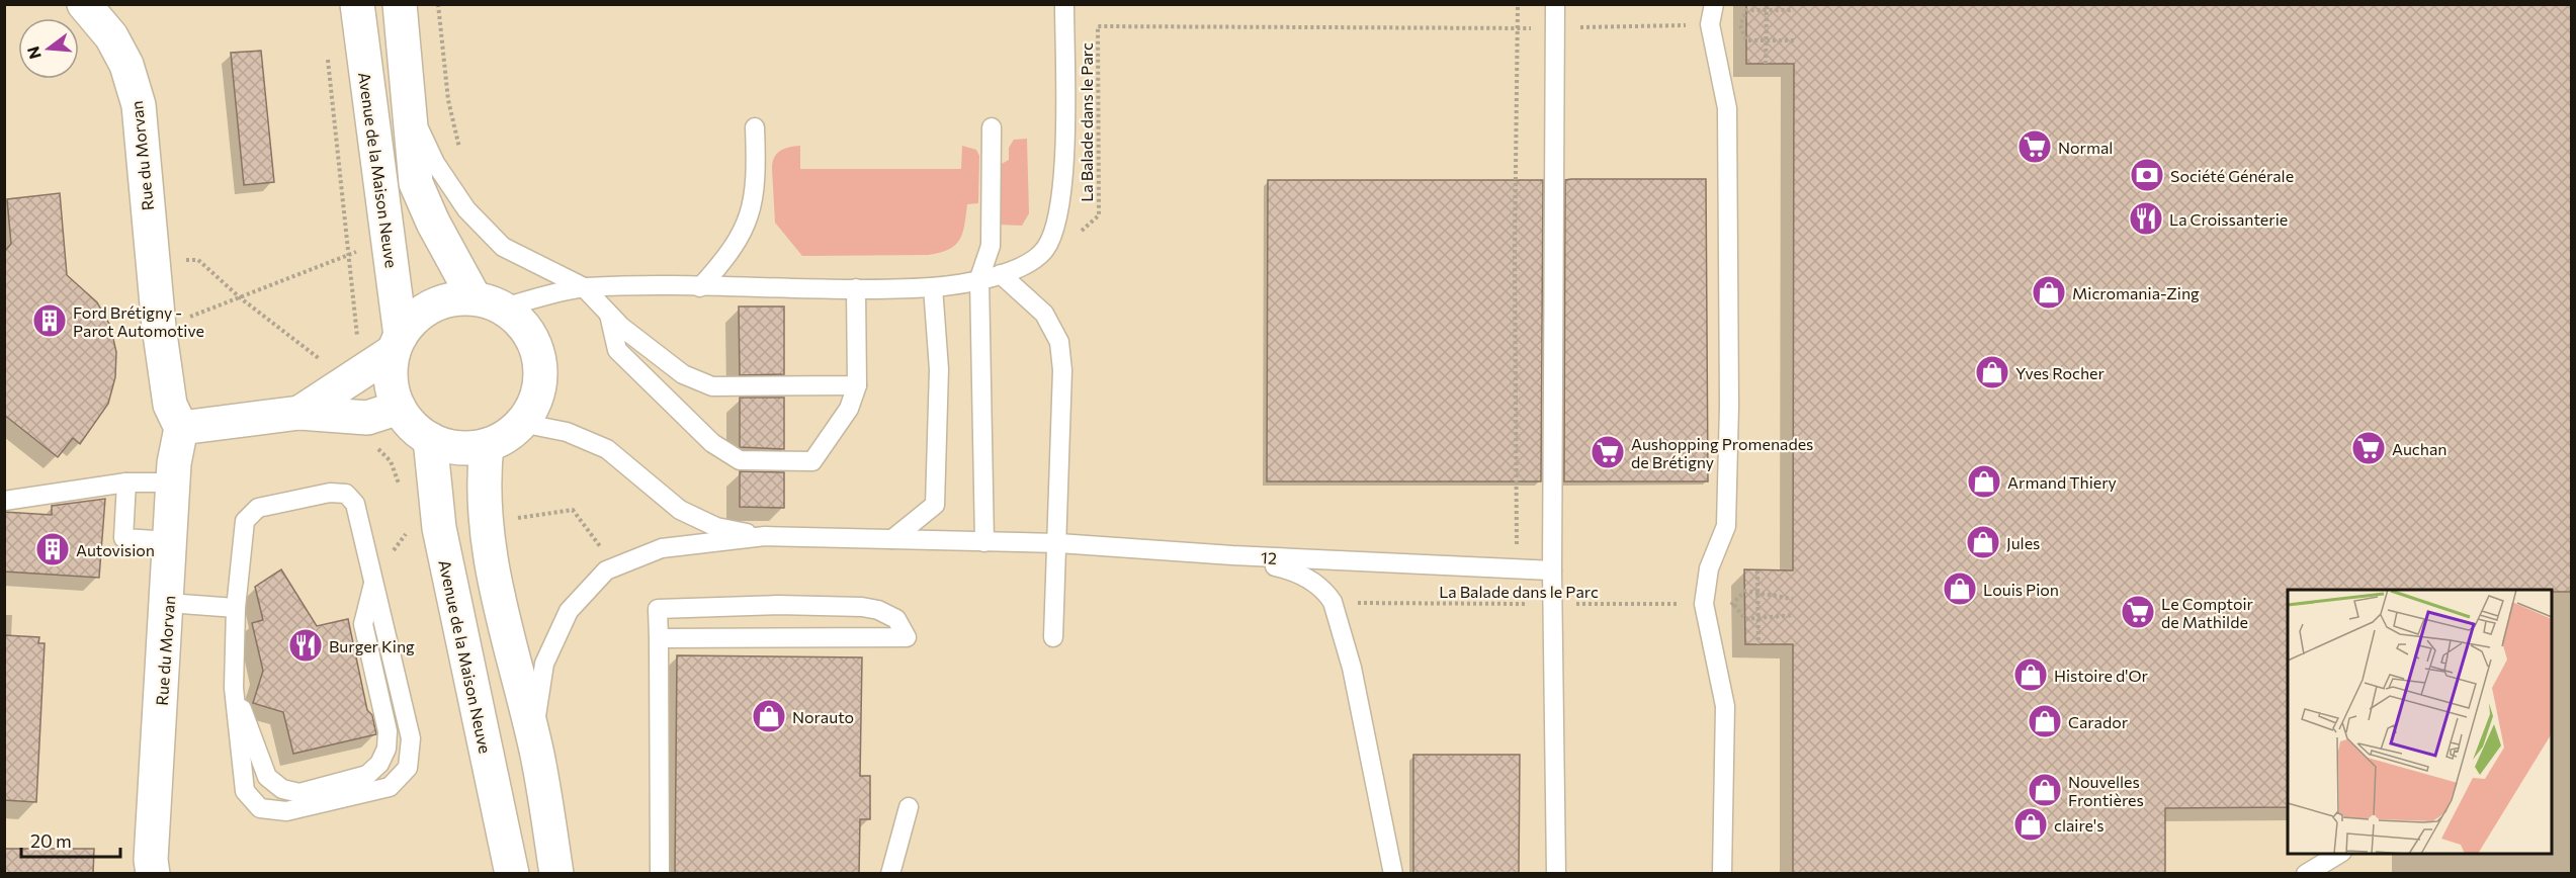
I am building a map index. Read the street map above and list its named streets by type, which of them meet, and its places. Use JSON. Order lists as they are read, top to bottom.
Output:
{
  "streets": {
    "street": ["Rue du Morvan", "Avenue de la Maison Neuve"],
    "lane": ["12"],
    "path": ["La Balade dans le Parc"]
  },
  "places": {
    "supermarket": [
      "Normal",
      "Auchan",
      "Aushopping Promenades de Brétigny",
      "Le Comptoir de Mathilde"
    ],
    "bank": ["Société Générale"],
    "restaurant": ["La Croissanterie", "Burger King"],
    "shop": [
      "Micromania-Zing",
      "Yves Rocher",
      "Armand Thiery",
      "Jules",
      "Louis Pion",
      "Histoire d'Or",
      "Norauto",
      "Carador",
      "Nouvelles Frontières",
      "claire's"
    ],
    "building": ["Ford Brétigny - Parot Automotive", "Autovision"]
  },
  "scale_bar": "20 m",
  "north": "left"
}
